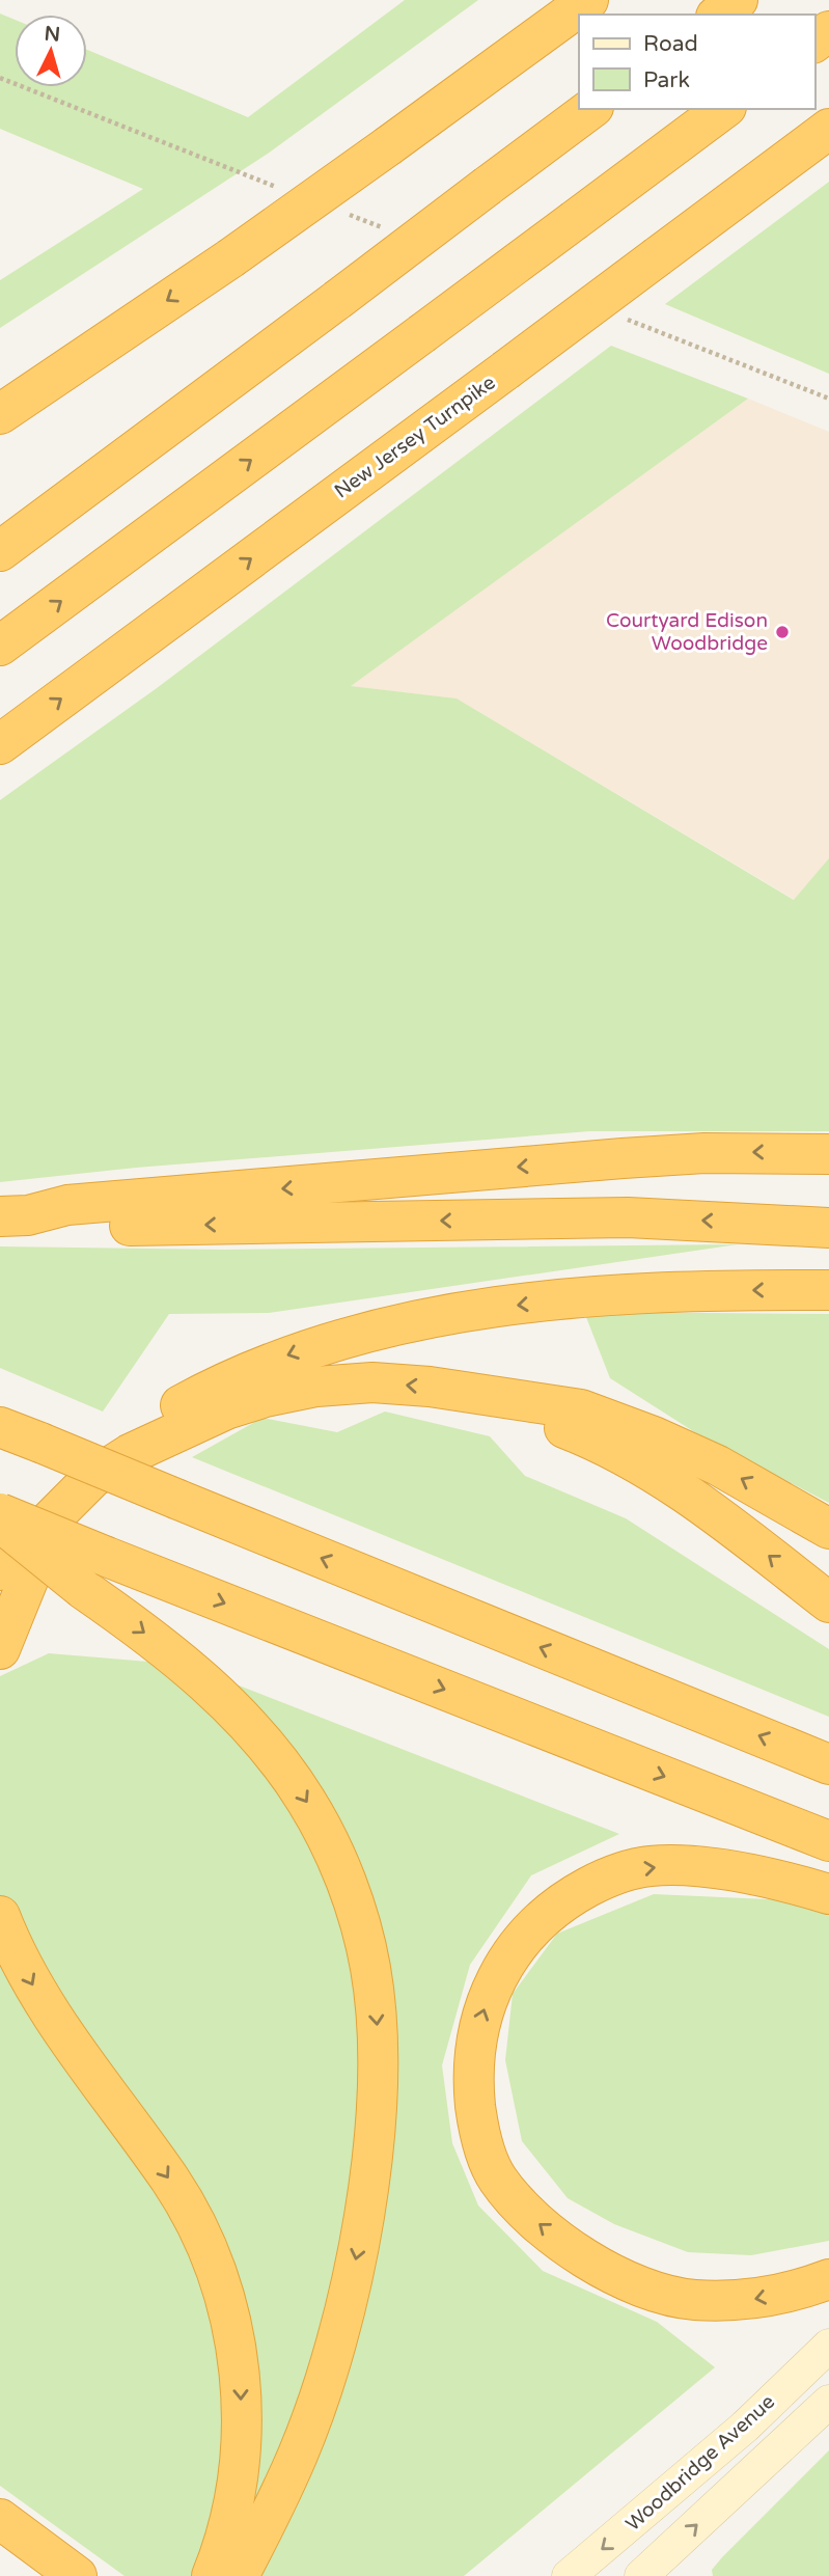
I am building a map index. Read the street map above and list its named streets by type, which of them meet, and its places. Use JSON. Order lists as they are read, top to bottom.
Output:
{
  "streets": {
    "highway": ["New Jersey Turnpike"],
    "main road": ["Woodbridge Avenue"]
  },
  "places": ["Courtyard Edison Woodbridge"],
  "legend": ["Road", "Park"],
  "north": "top"
}
